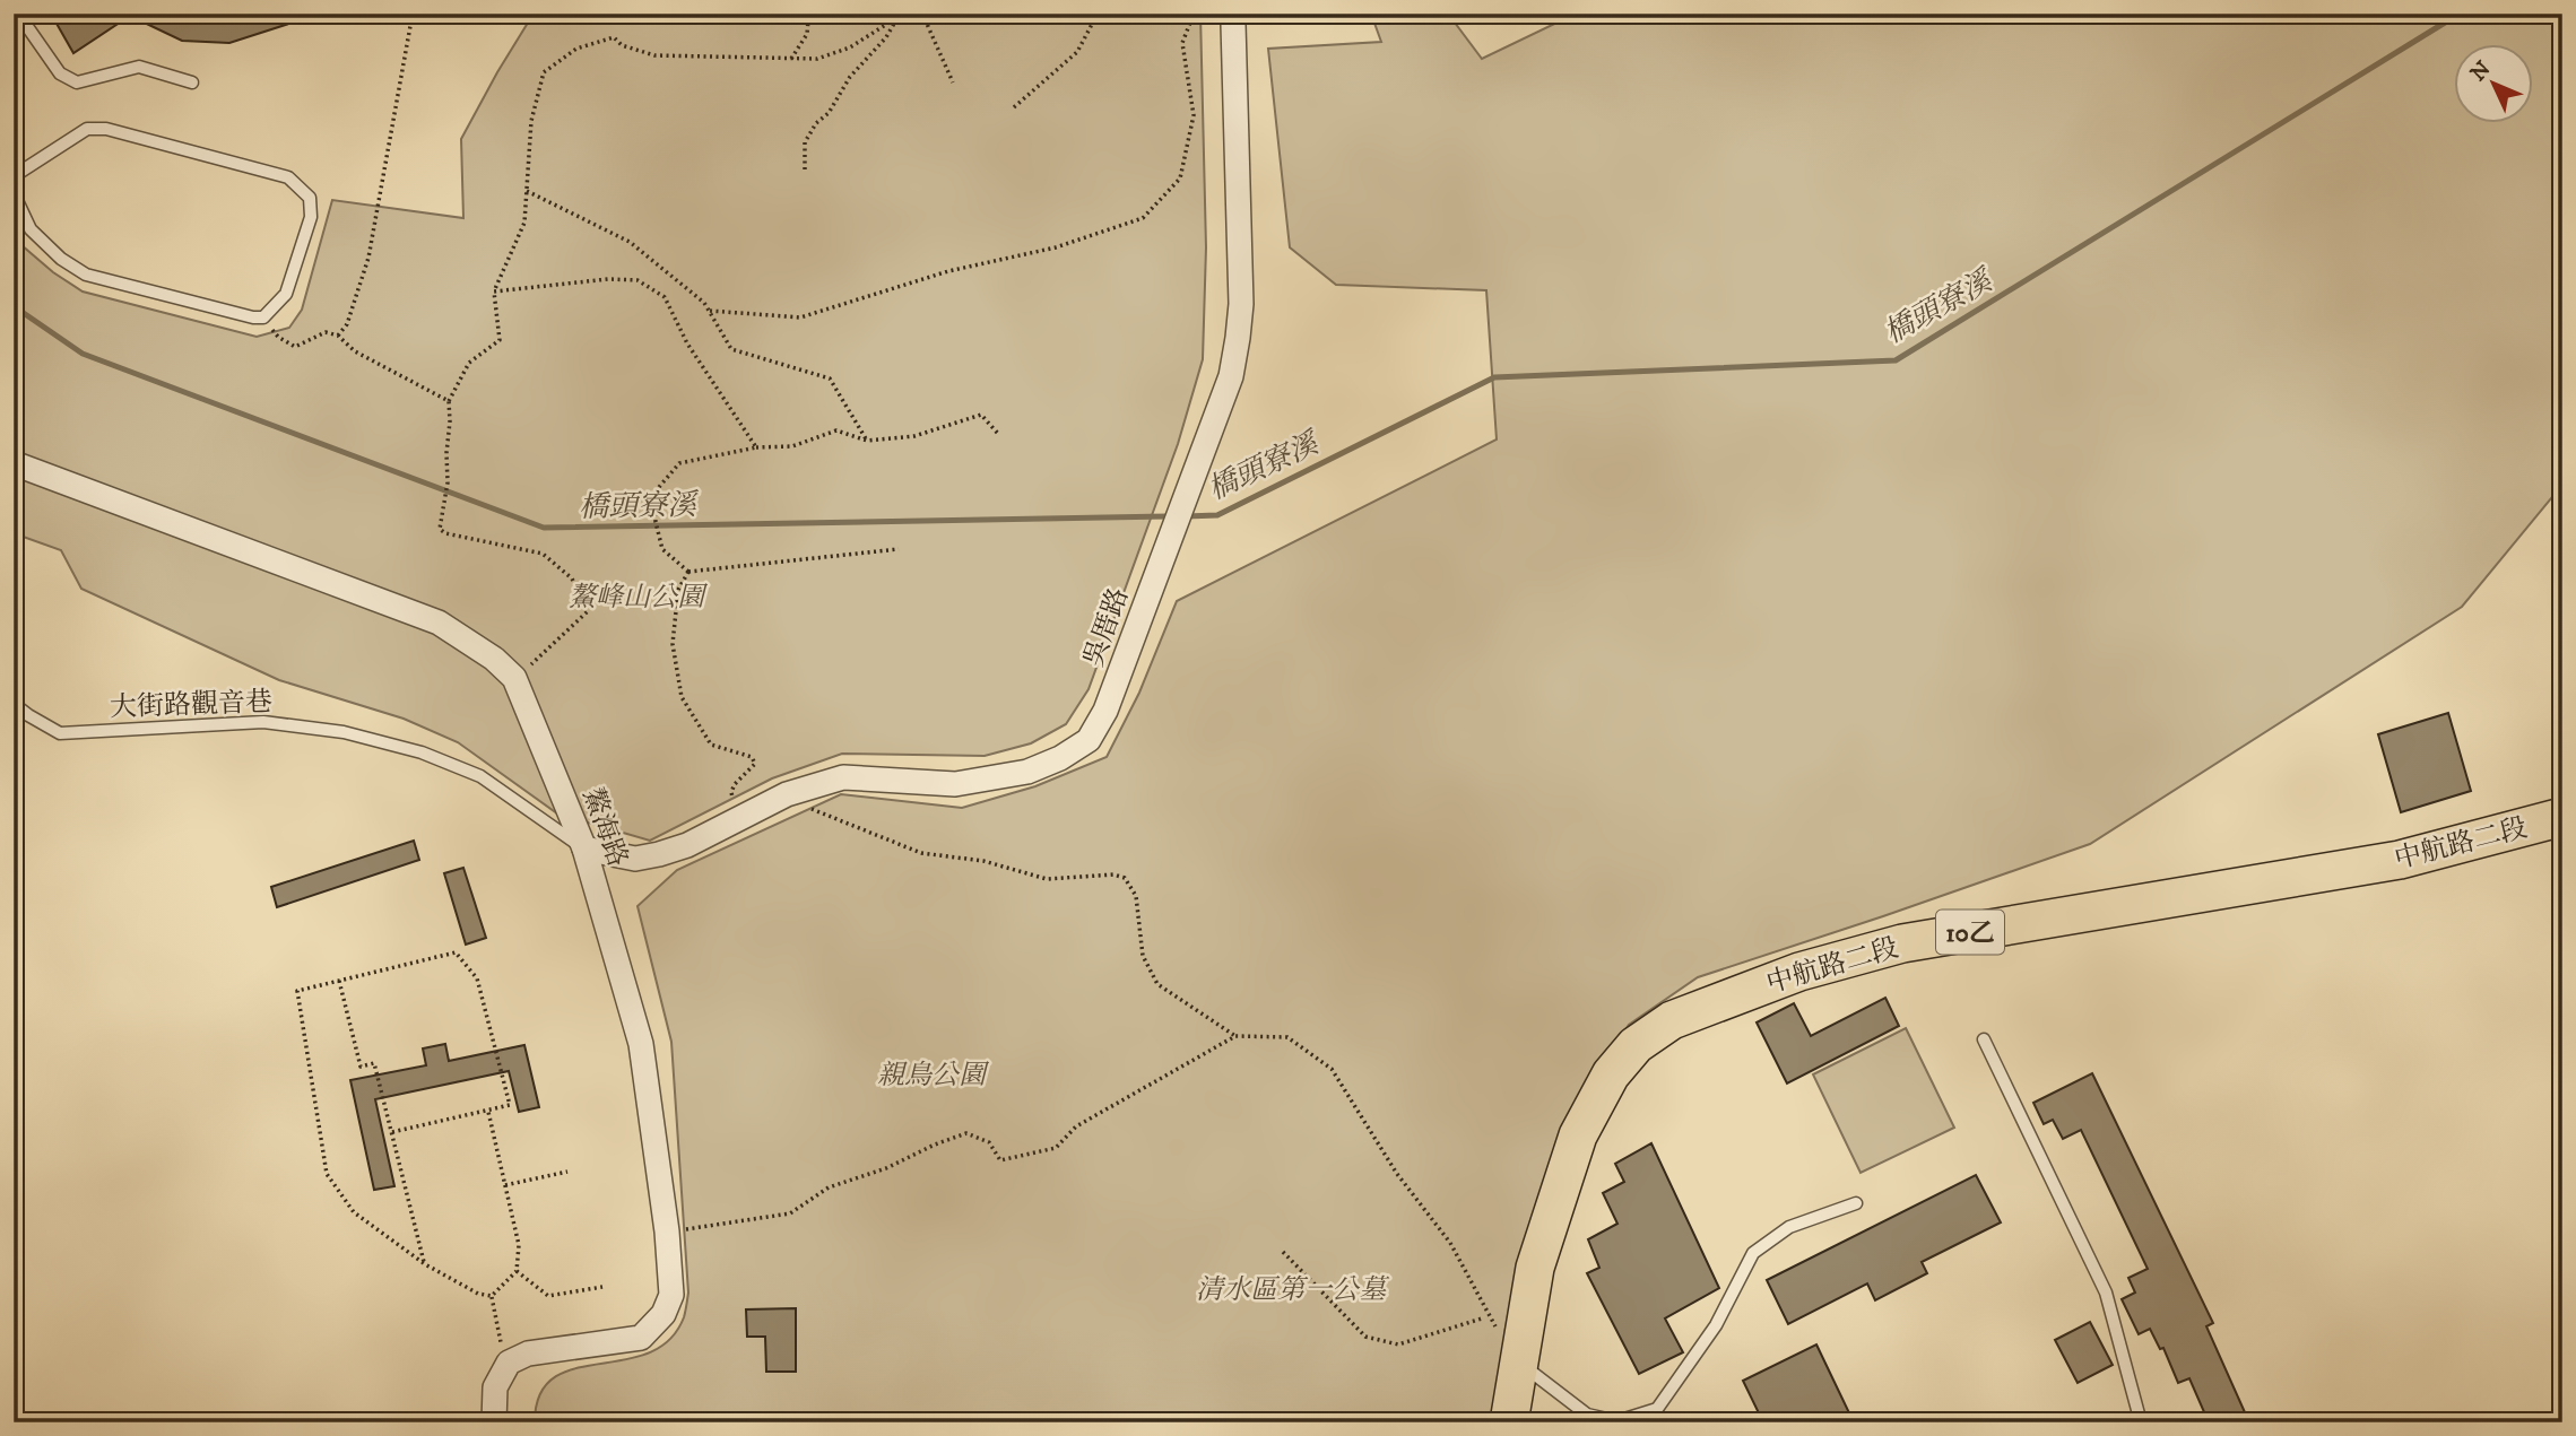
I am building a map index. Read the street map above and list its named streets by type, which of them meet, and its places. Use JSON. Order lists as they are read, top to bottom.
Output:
{
  "streets": {
    "main road": ["中航路二段", "10乙"],
    "street": ["吳厝路", "鰲海路"],
    "lane": ["大街路觀音巷"]
  },
  "crossings": [
    ["吳厝路", "大街路觀音巷"],
    ["吳厝路", "鰲海路"],
    ["大街路觀音巷", "鰲海路"],
    ["中航路二段", "10乙"]
  ],
  "water": ["橋頭寮溪"],
  "parks": ["鰲峰山公園", "親鳥公園", "清水區第一公墓"],
  "north": "top left"
}
